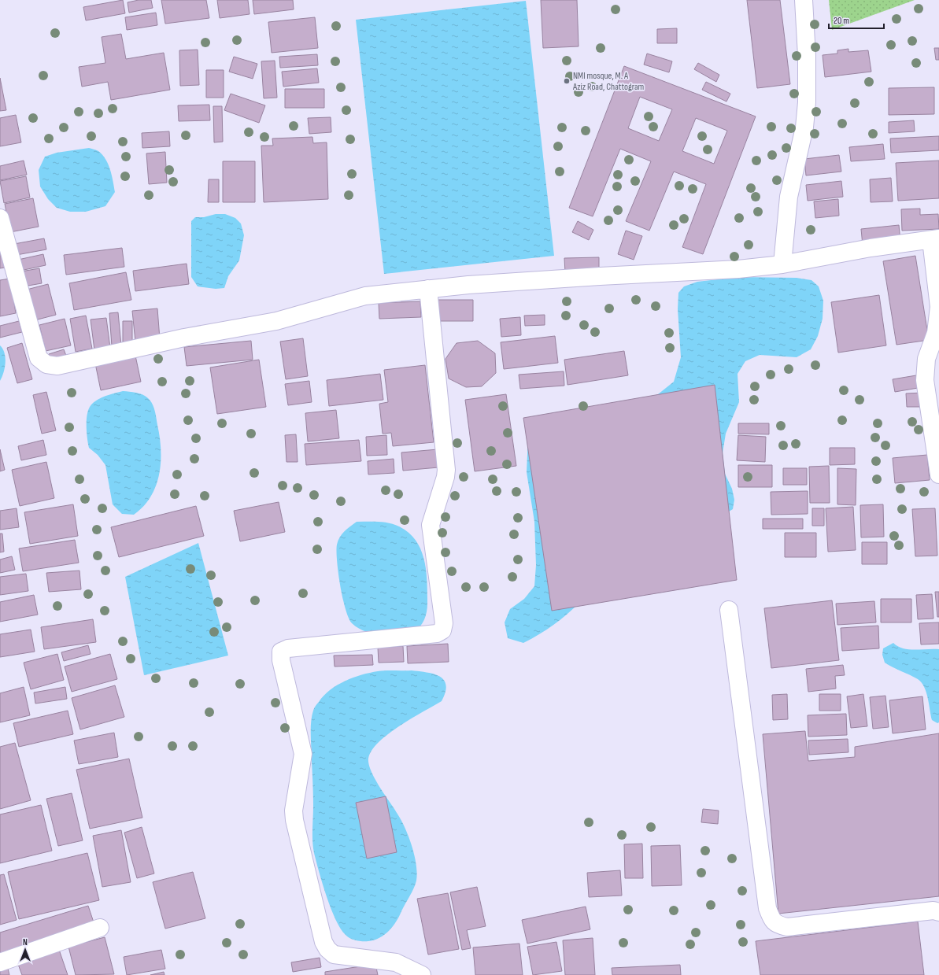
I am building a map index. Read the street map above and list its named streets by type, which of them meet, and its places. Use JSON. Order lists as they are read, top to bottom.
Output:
{
  "places": ["NMI mosque, M. A Aziz Road, Chattogram"],
  "scale_bar": "20 m",
  "north": "top"
}
